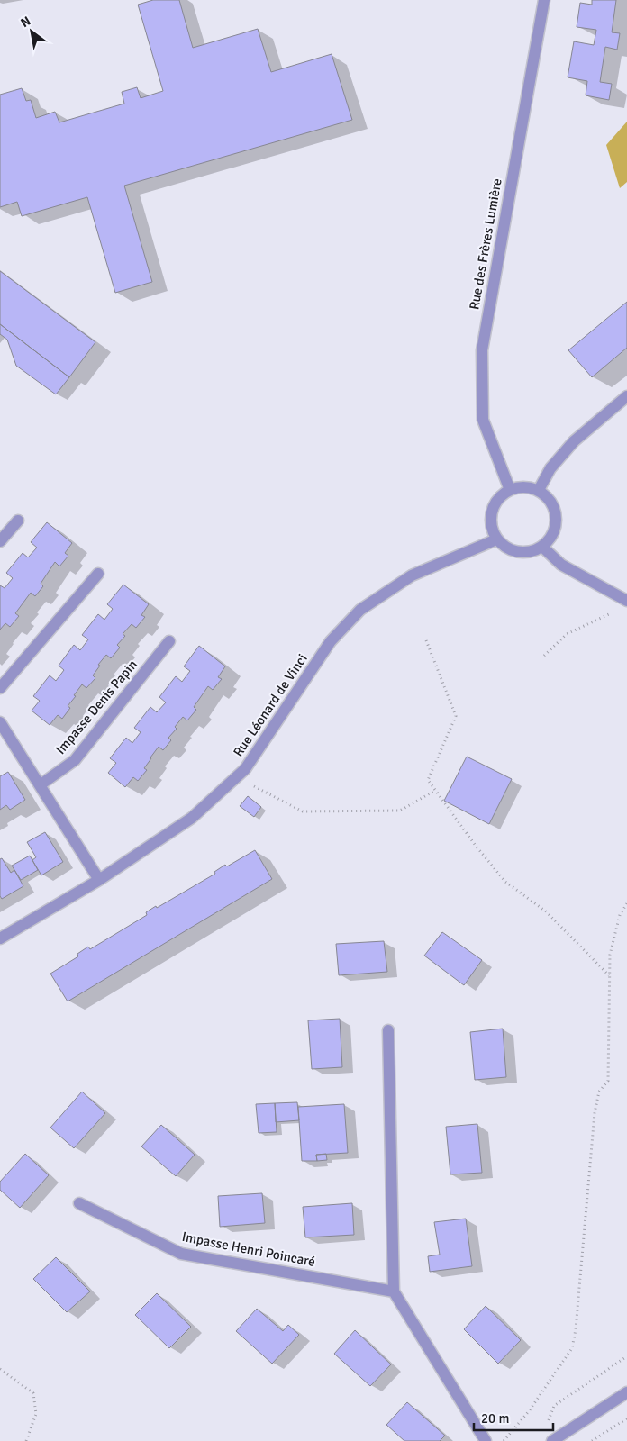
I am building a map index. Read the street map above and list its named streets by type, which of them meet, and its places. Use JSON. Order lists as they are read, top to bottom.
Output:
{
  "streets": {
    "street": [
      "Rue des Frères Lumière",
      "Rue Léonard de Vinci",
      "Impasse Denis Papin",
      "Impasse Henri Poincaré"
    ]
  },
  "crossings": [
    ["Rue des Frères Lumière", "Rue Léonard de Vinci"]
  ],
  "scale_bar": "20 m",
  "north": "top left"
}
